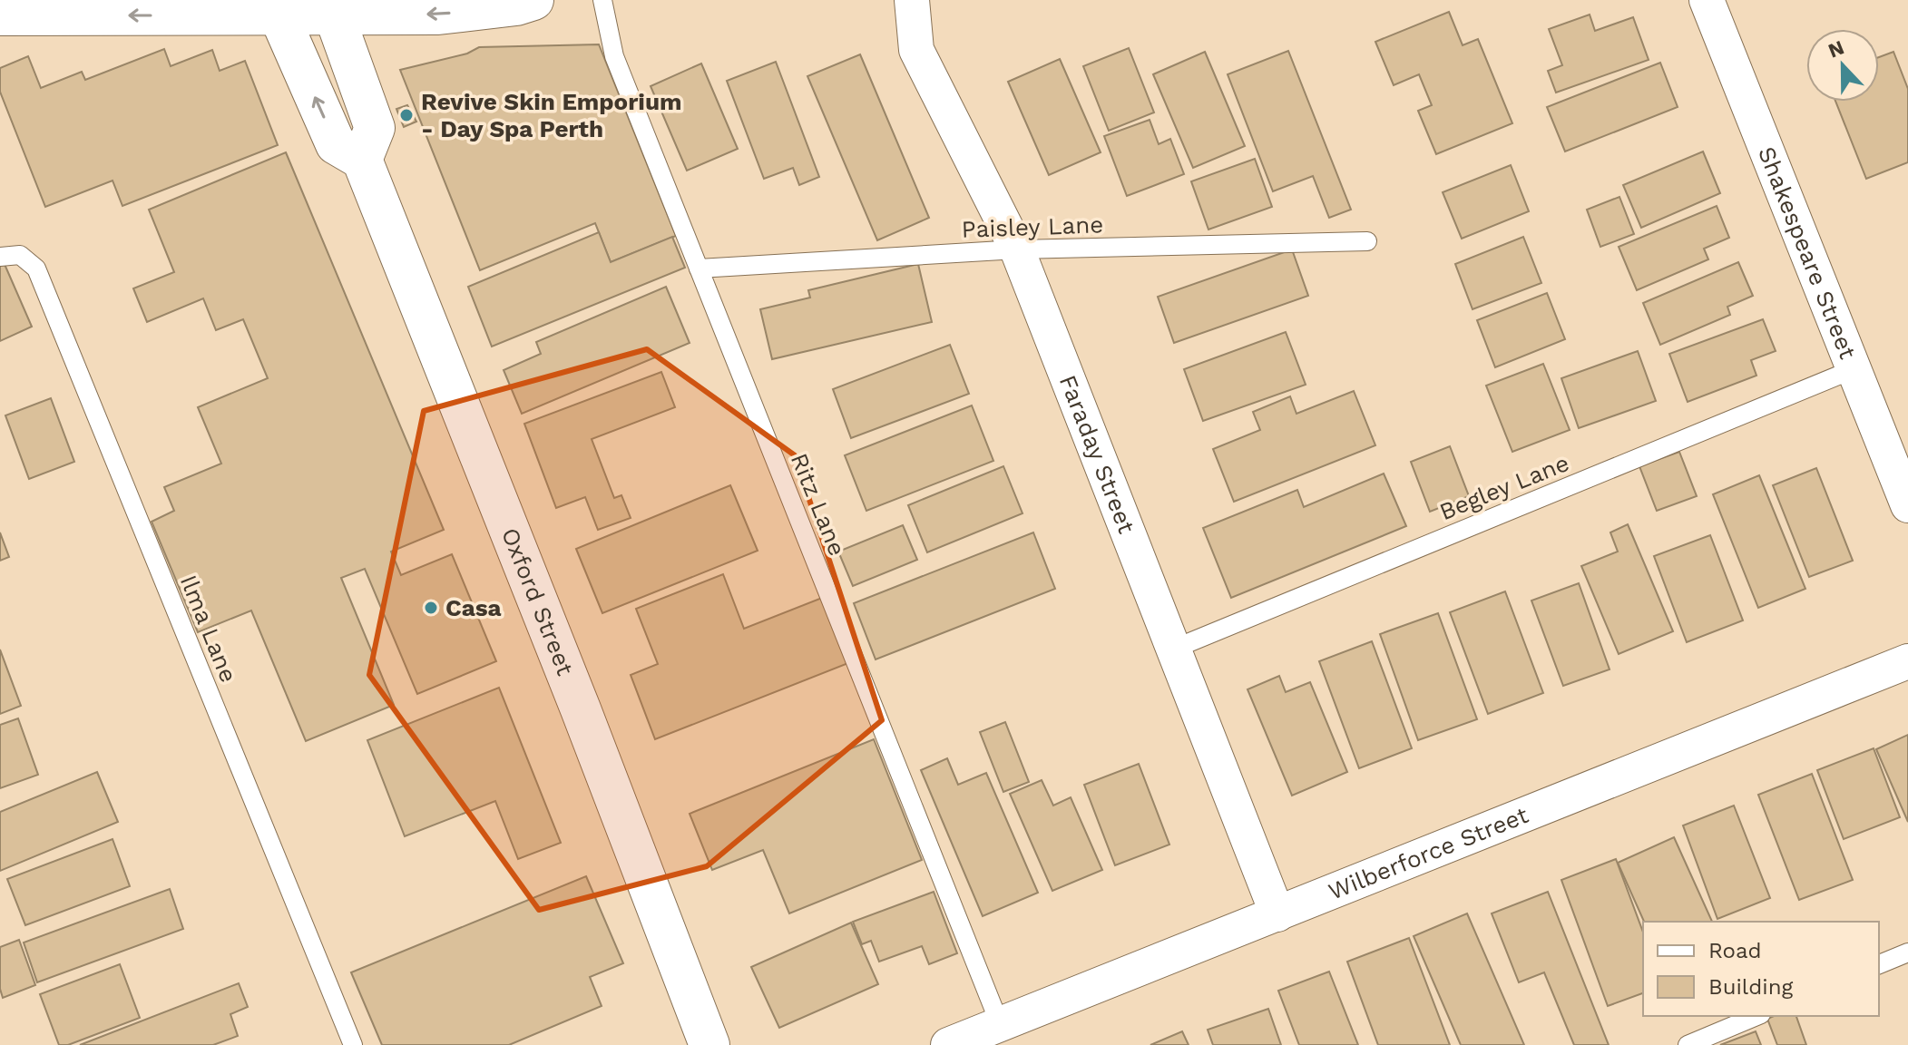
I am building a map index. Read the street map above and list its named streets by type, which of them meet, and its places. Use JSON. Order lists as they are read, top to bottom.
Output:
{
  "streets": {
    "main road": ["Oxford Street"],
    "street": ["Shakespeare Street", "Faraday Street", "Wilberforce Street"],
    "lane": [
      "Paisley Lane",
      "Begley Lane",
      "Ritz Lane",
      "Ilma Lane"
    ]
  },
  "crossings": [
    ["Paisley Lane", "Faraday Street"],
    ["Paisley Lane", "Ritz Lane"],
    ["Shakespeare Street", "Begley Lane"],
    ["Faraday Street", "Begley Lane"],
    ["Faraday Street", "Wilberforce Street"],
    ["Ritz Lane", "Wilberforce Street"]
  ],
  "places": ["Revive Skin Emporium - Day Spa Perth", "Casa"],
  "legend": ["Road", "Building"],
  "north": "top"
}
